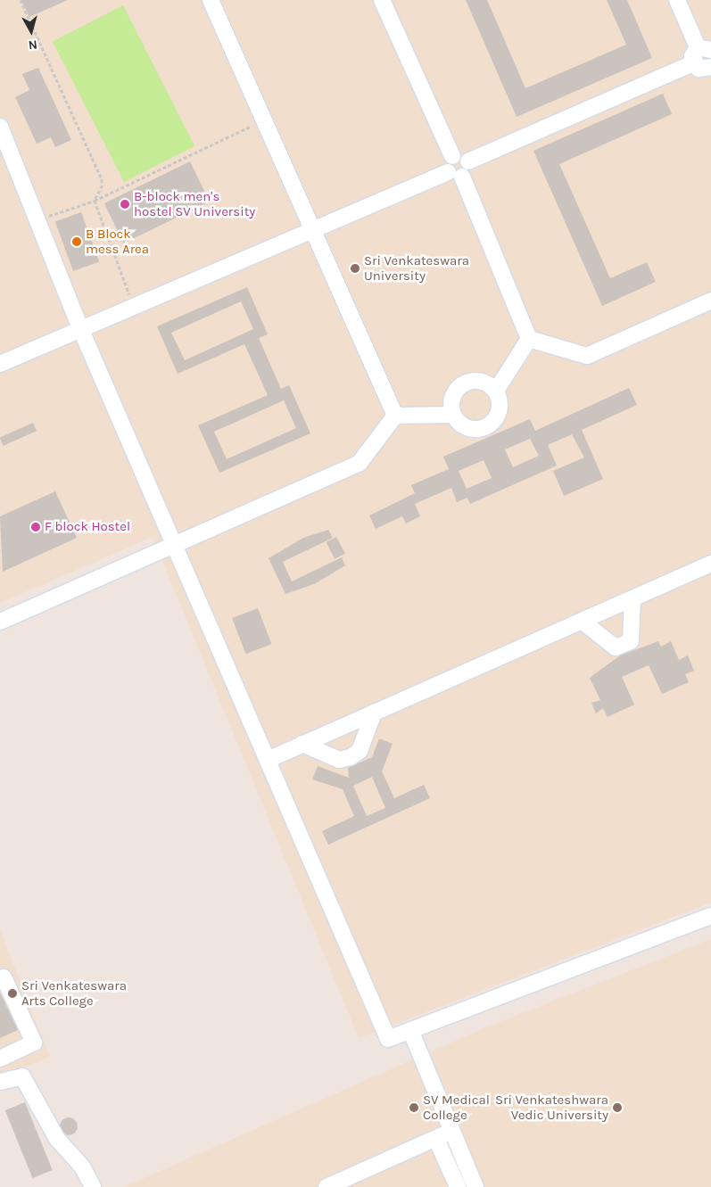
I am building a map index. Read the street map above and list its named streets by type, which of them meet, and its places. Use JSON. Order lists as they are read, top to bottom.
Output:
{
  "places": [
    "B-block men's hostel SV University",
    "B Block mess Area",
    "Sri Venkateswara University",
    "F block Hostel",
    "Sri Venkateswara Arts College",
    "SV Medical College",
    "Sri Venkateshwara Vedic University"
  ],
  "north": "bottom"
}
